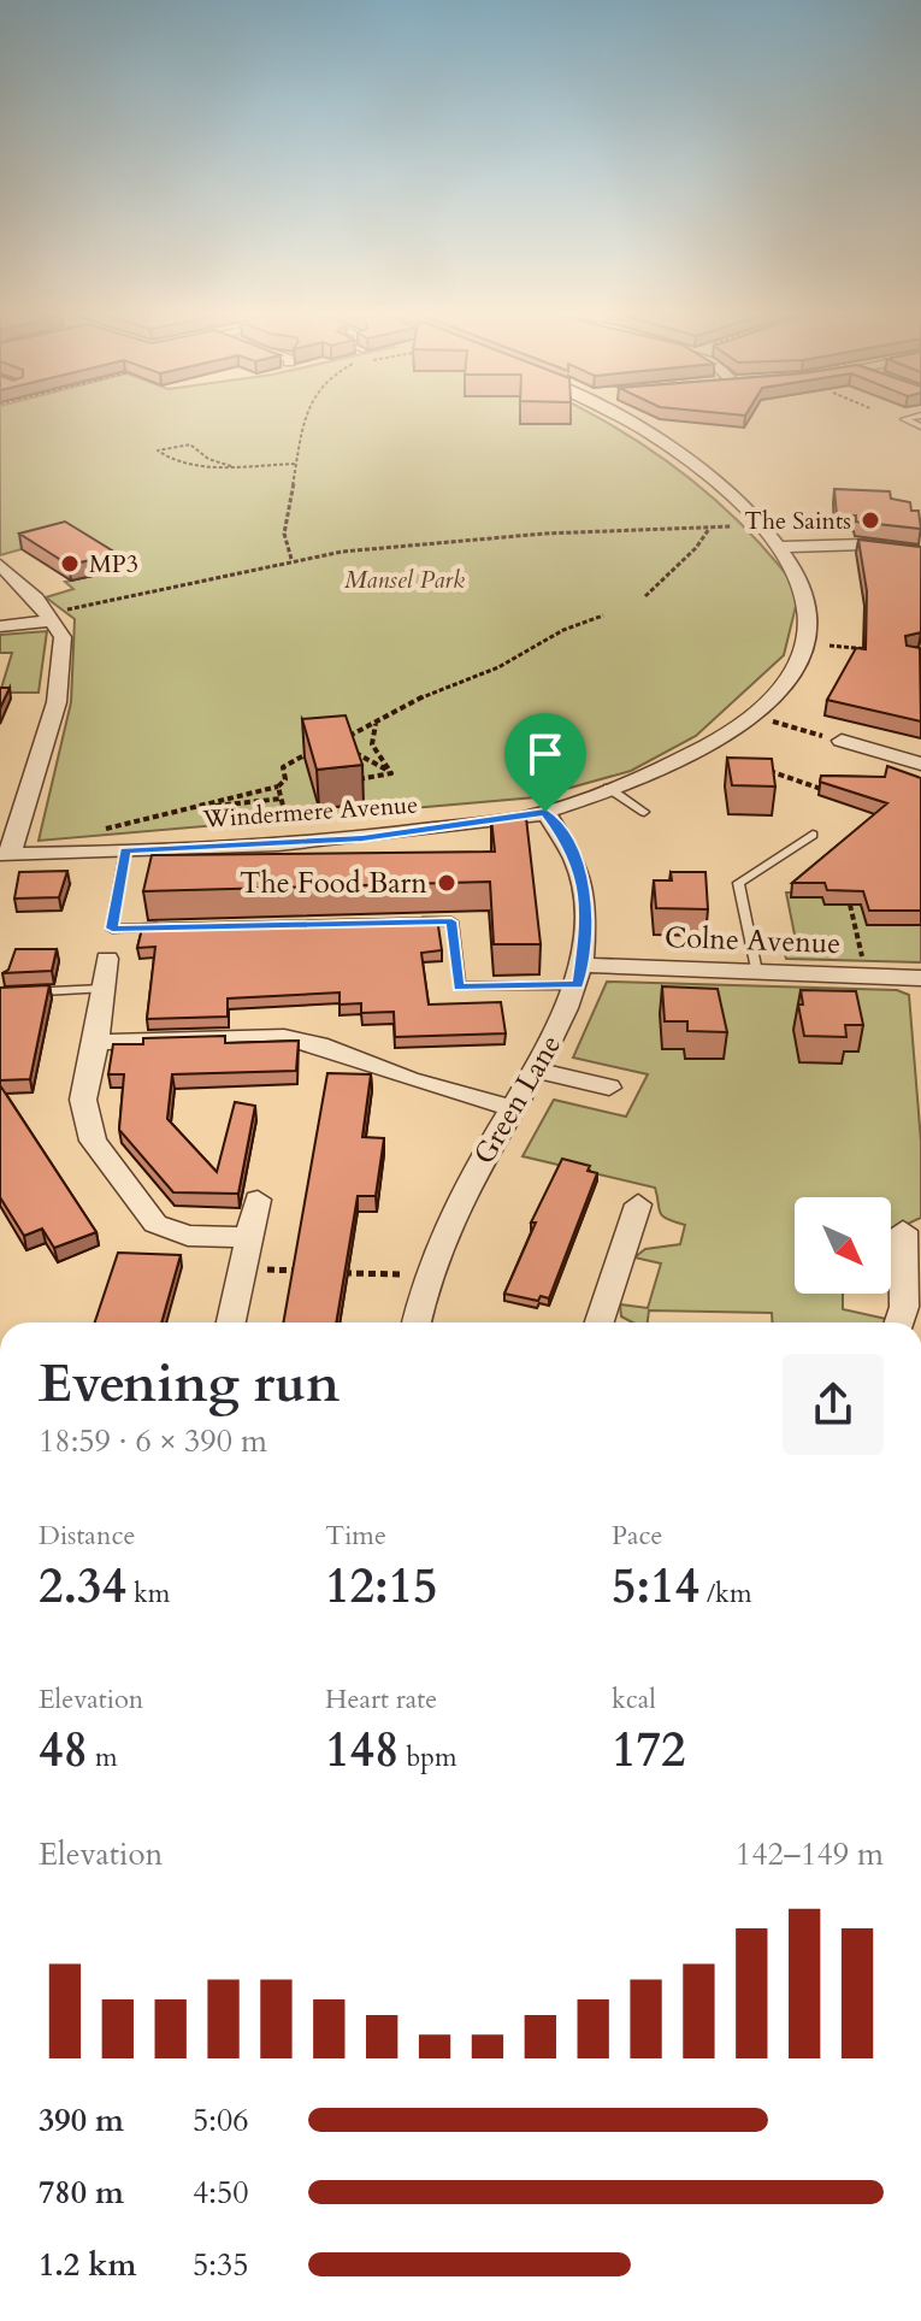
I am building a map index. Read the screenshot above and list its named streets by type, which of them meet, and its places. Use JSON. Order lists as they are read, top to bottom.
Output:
{
  "streets": {
    "street": ["Windermere Avenue", "Colne Avenue", "Green Lane"]
  },
  "crossings": [
    ["Windermere Avenue", "Green Lane"],
    ["Colne Avenue", "Green Lane"]
  ],
  "parks": ["Mansel Park"],
  "places": ["The Saints", "MP3", "The Food Barn"],
  "north": "bottom right",
  "page": {
    "heading": ["Evening run", "18:59 · 6 × 390 m"],
    "stats": [
      ["Distance", "2.34 km"],
      ["Time", "12:15"],
      ["Pace", "5:14 /km"],
      ["Elevation", "48 m"],
      ["Heart rate", "148 bpm"],
      ["kcal", "172"]
    ],
    "chart": ["Elevation", "142–149 m"],
    "list": [
      {
        "name": "390 m",
        "note": "5:06"
      },
      {
        "name": "780 m",
        "note": "4:50"
      },
      {
        "name": "1.2 km",
        "note": "5:35"
      }
    ]
  }
}
